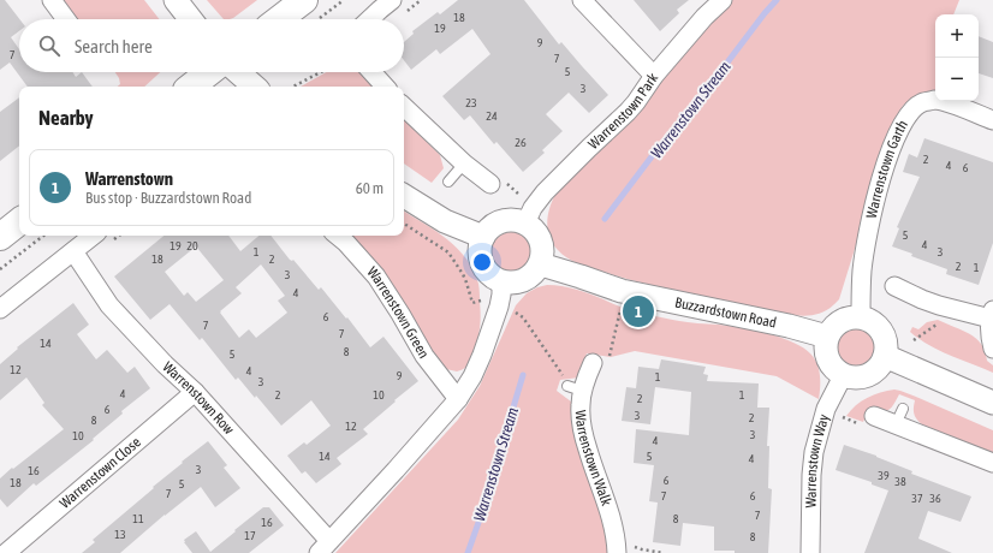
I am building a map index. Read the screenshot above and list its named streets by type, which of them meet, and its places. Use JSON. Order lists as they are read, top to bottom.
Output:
{
  "streets": {
    "street": [
      "Warrenstown Park",
      "Warrenstown Garth",
      "Buzzardstown Road",
      "Warrenstown Green",
      "Warrenstown Row",
      "Warrenstown Walk",
      "Warrenstown Way",
      "Warrenstown Close"
    ]
  },
  "crossings": [
    ["Warrenstown Park", "Buzzardstown Road"],
    ["Warrenstown Garth", "Buzzardstown Road"],
    ["Warrenstown Garth", "Warrenstown Way"],
    ["Buzzardstown Road", "Warrenstown Way"],
    ["Warrenstown Row", "Warrenstown Close"]
  ],
  "water": ["Warrenstown Stream"],
  "house_numbers": [
    "18",
    "19",
    "9",
    "7",
    "7",
    "5",
    "3",
    "23",
    "24",
    "26",
    "2",
    "4",
    "6",
    "5",
    "4",
    "19",
    "20",
    "1",
    "3",
    "18",
    "2",
    "2",
    "1",
    "3",
    "4",
    "6",
    "7",
    "7",
    "14",
    "8",
    "5",
    "12",
    "4",
    "9",
    "1",
    "3",
    "4",
    "2",
    "10",
    "1",
    "2",
    "6",
    "3",
    "2",
    "8",
    "12",
    "3",
    "10",
    "4",
    "14",
    "5",
    "4",
    "3",
    "16",
    "39",
    "6",
    "38",
    "18",
    "5",
    "7",
    "7",
    "6",
    "37",
    "36",
    "7",
    "11",
    "8",
    "16",
    "13",
    "17",
    "8"
  ],
  "page": {
    "map_buttons": ["+", "−"],
    "search": "Search here",
    "heading": "Nearby",
    "list": [
      {
        "mark": "1",
        "name": "Warrenstown",
        "note": "Bus stop · Buzzardstown Road",
        "value": "60 m"
      }
    ],
    "pins": "1"
  }
}
